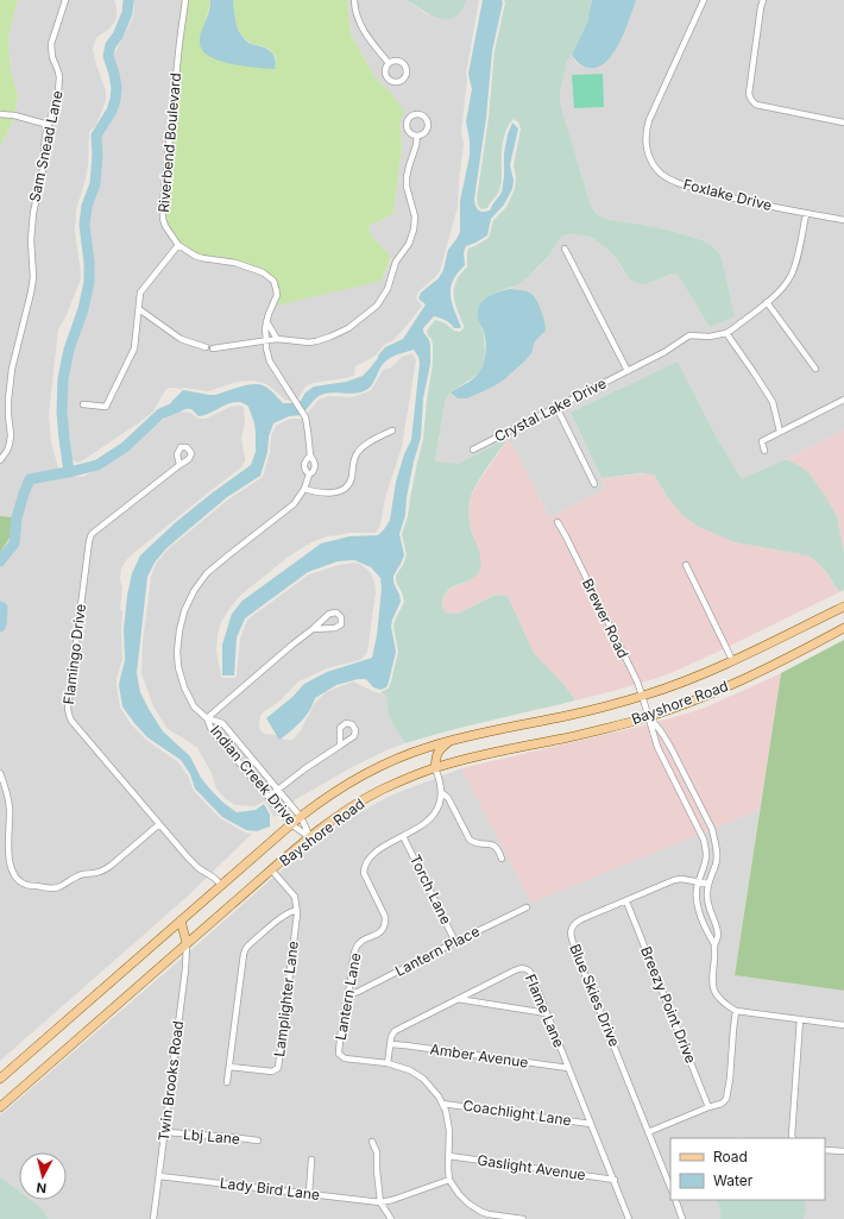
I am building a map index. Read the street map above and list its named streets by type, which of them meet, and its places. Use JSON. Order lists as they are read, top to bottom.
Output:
{
  "streets": {
    "main road": ["Bayshore Road"],
    "street": [
      "Riverbend Boulevard",
      "Sam Snead Lane",
      "Foxlake Drive",
      "Crystal Lake Drive",
      "Brewer Road",
      "Flamingo Drive",
      "Indian Creek Drive",
      "Torch Lane",
      "Lantern Place",
      "Blue Skies Drive",
      "Lantern Lane",
      "Lamplighter Lane",
      "Breezy Point Drive",
      "Flame Lane",
      "Amber Avenue",
      "Twin Brooks Road",
      "Coachlight Lane",
      "Lbj Lane",
      "Gaslight Avenue",
      "Lady Bird Lane"
    ]
  },
  "crossings": [
    ["Riverbend Boulevard", "Indian Creek Drive"],
    ["Foxlake Drive", "Crystal Lake Drive"],
    ["Brewer Road", "Bayshore Road"],
    ["Flamingo Drive", "Bayshore Road"],
    ["Bayshore Road", "Indian Creek Drive"],
    ["Bayshore Road", "Lantern Lane"],
    ["Bayshore Road", "Twin Brooks Road"],
    ["Torch Lane", "Lantern Place"],
    ["Torch Lane", "Lantern Lane"],
    ["Lantern Place", "Lantern Lane"],
    ["Blue Skies Drive", "Breezy Point Drive"],
    ["Lantern Lane", "Flame Lane"],
    ["Lantern Lane", "Coachlight Lane"],
    ["Lantern Lane", "Gaslight Avenue"],
    ["Flame Lane", "Amber Avenue"],
    ["Flame Lane", "Coachlight Lane"],
    ["Flame Lane", "Gaslight Avenue"],
    ["Twin Brooks Road", "Lbj Lane"],
    ["Twin Brooks Road", "Lady Bird Lane"]
  ],
  "legend": ["Road", "Water"],
  "north": "bottom"
}
